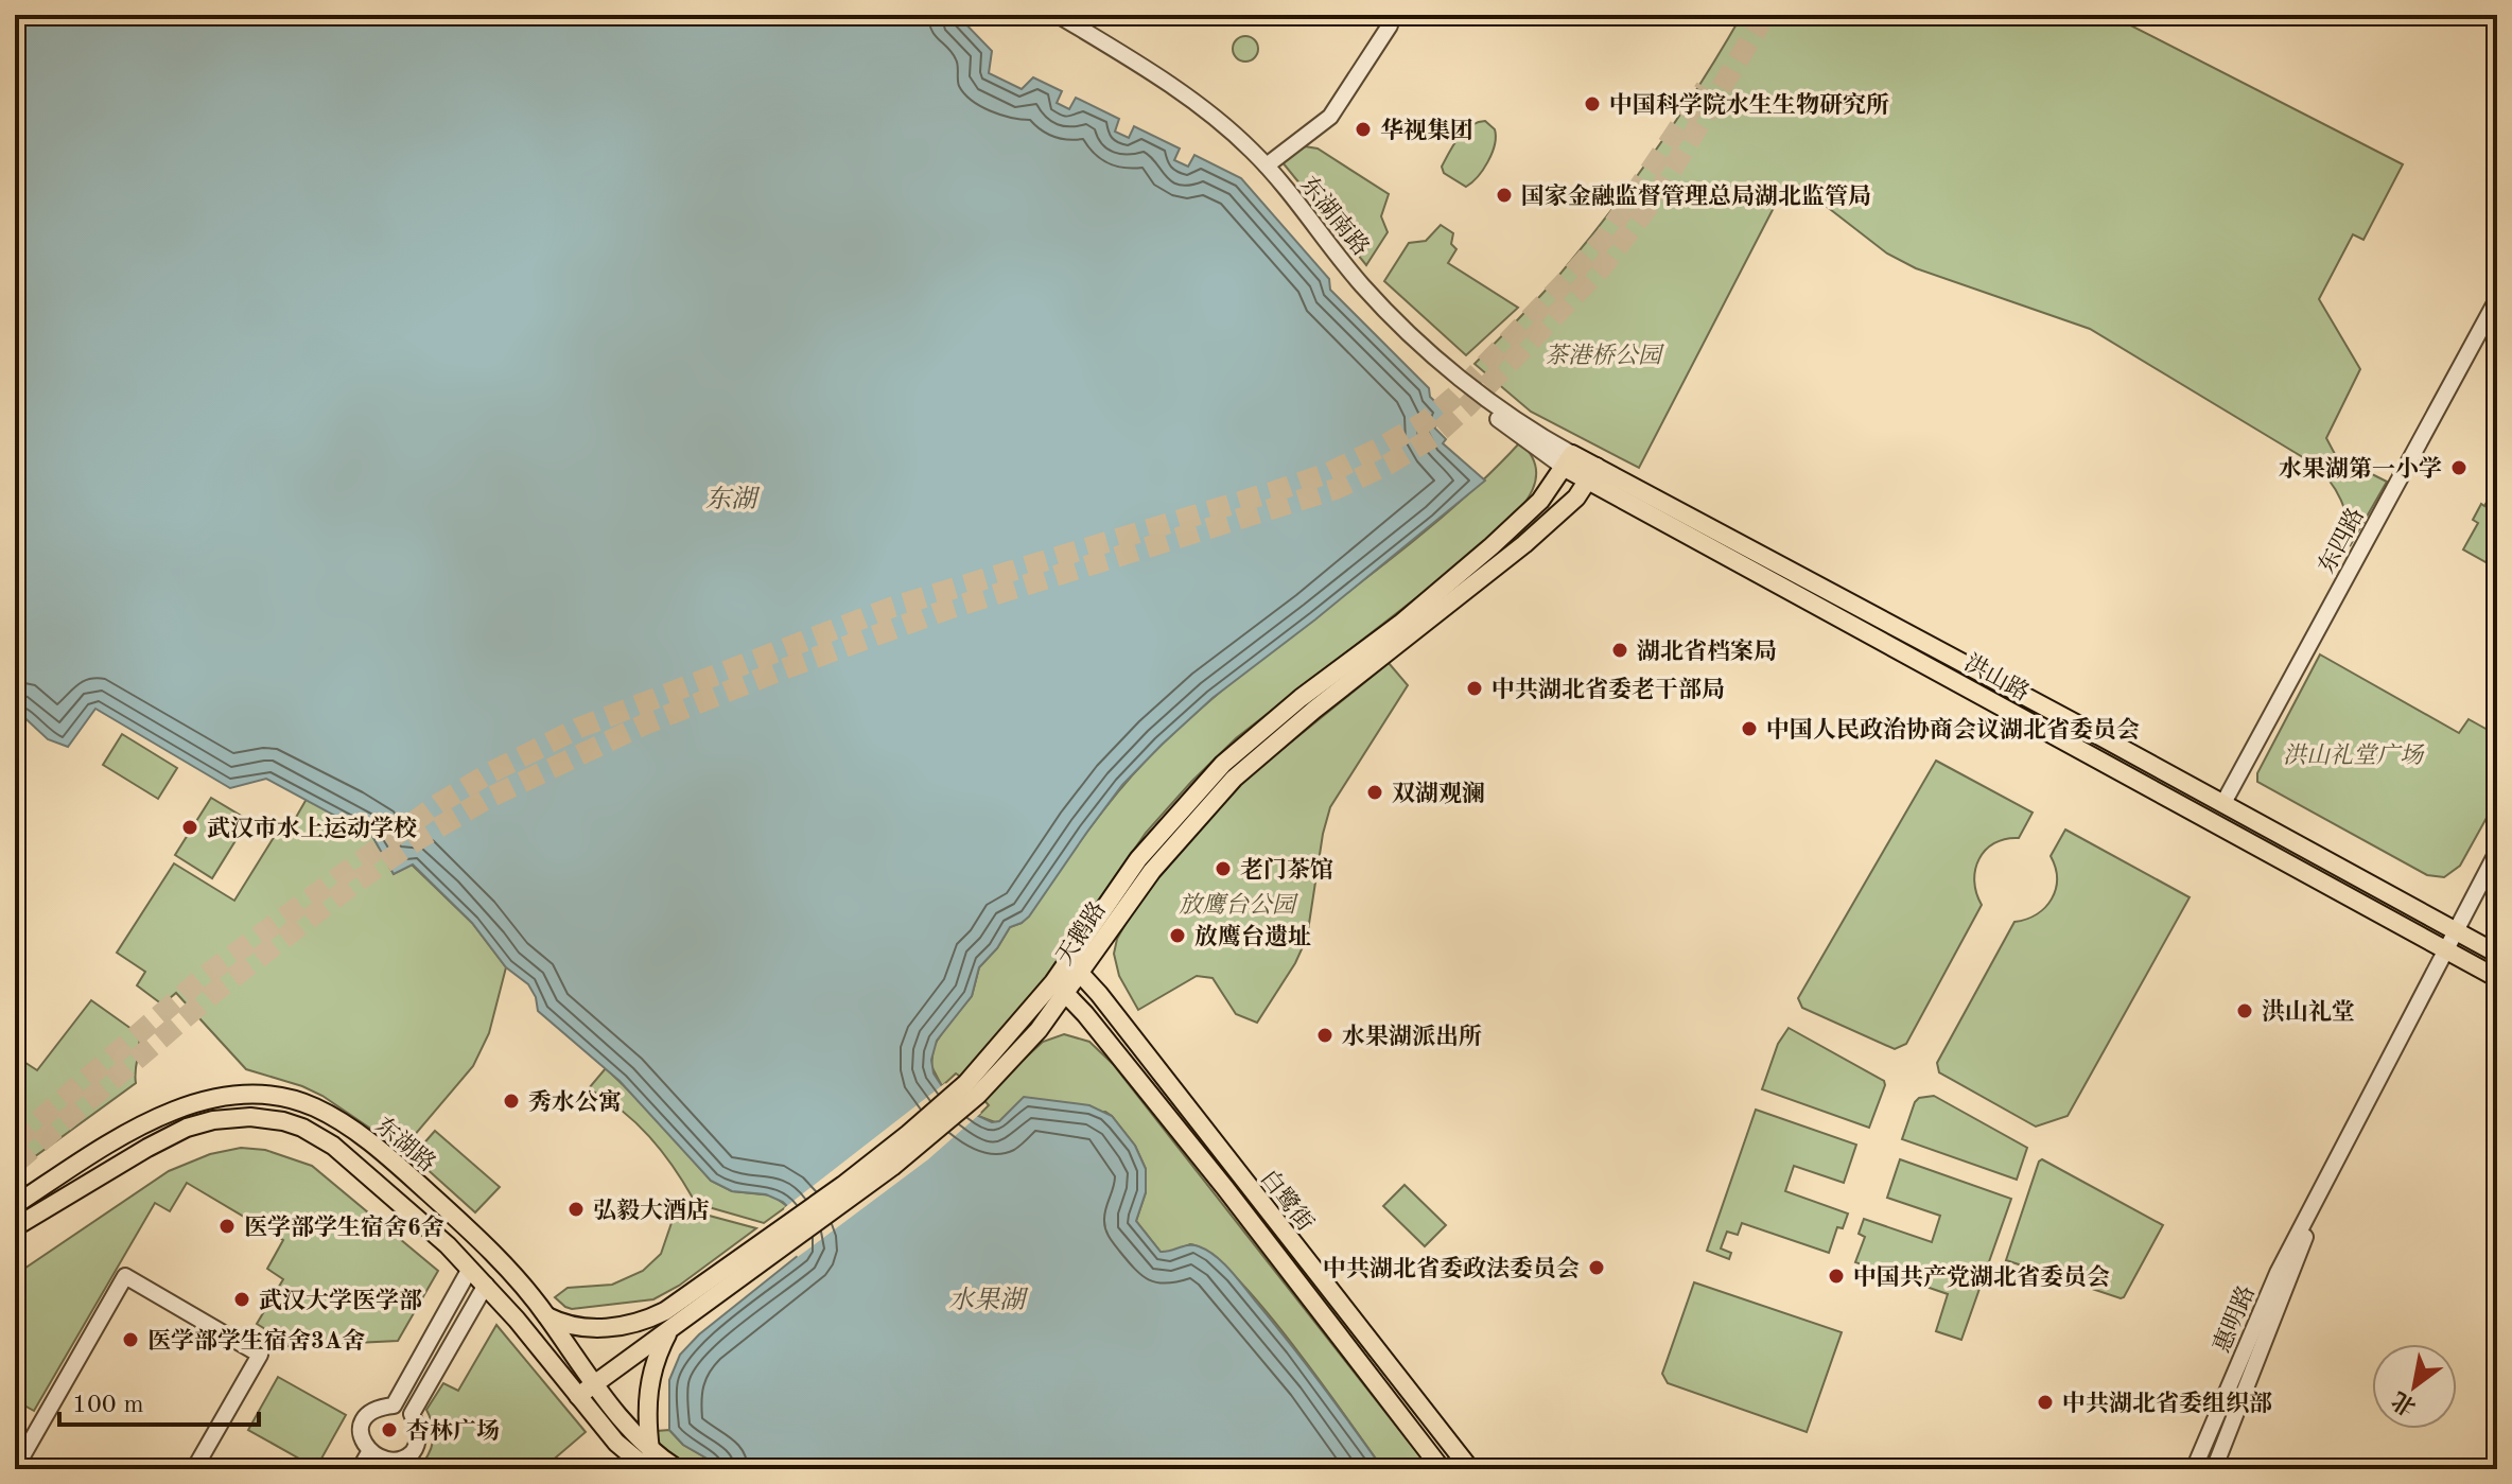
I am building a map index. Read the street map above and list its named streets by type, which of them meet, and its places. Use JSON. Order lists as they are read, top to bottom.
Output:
{
  "streets": {
    "main road": [
      "洪山路",
      "天鹅路",
      "东湖路",
      "白鹭街"
    ],
    "street": ["东湖南路", "东四路", "惠明路"]
  },
  "crossings": [
    ["东湖南路", "洪山路"],
    ["东湖南路", "天鹅路"],
    ["东四路", "洪山路"],
    ["洪山路", "天鹅路"],
    ["洪山路", "惠明路"],
    ["天鹅路", "东湖路"],
    ["天鹅路", "白鹭街"]
  ],
  "water": ["东湖", "水果湖"],
  "parks": ["茶港桥公园", "洪山礼堂广场", "放鹰台公园"],
  "places": [
    "中国科学院水生生物研究所",
    "华视集团",
    "国家金融监督管理总局湖北监管局",
    "水果湖第一小学",
    "湖北省档案局",
    "中共湖北省委老干部局",
    "中国人民政治协商会议湖北省委员会",
    "双湖观澜",
    "武汉市水上运动学校",
    "老门茶馆",
    "放鹰台遗址",
    "洪山礼堂",
    "水果湖派出所",
    "秀水公寓",
    "弘毅大酒店",
    "医学部学生宿舍6舍",
    "中共湖北省委政法委员会",
    "中国共产党湖北省委员会",
    "武汉大学医学部",
    "医学部学生宿舍3A舍",
    "中共湖北省委组织部",
    "杏林广场"
  ],
  "scale_bar": "100 m",
  "north": "bottom left"
}
